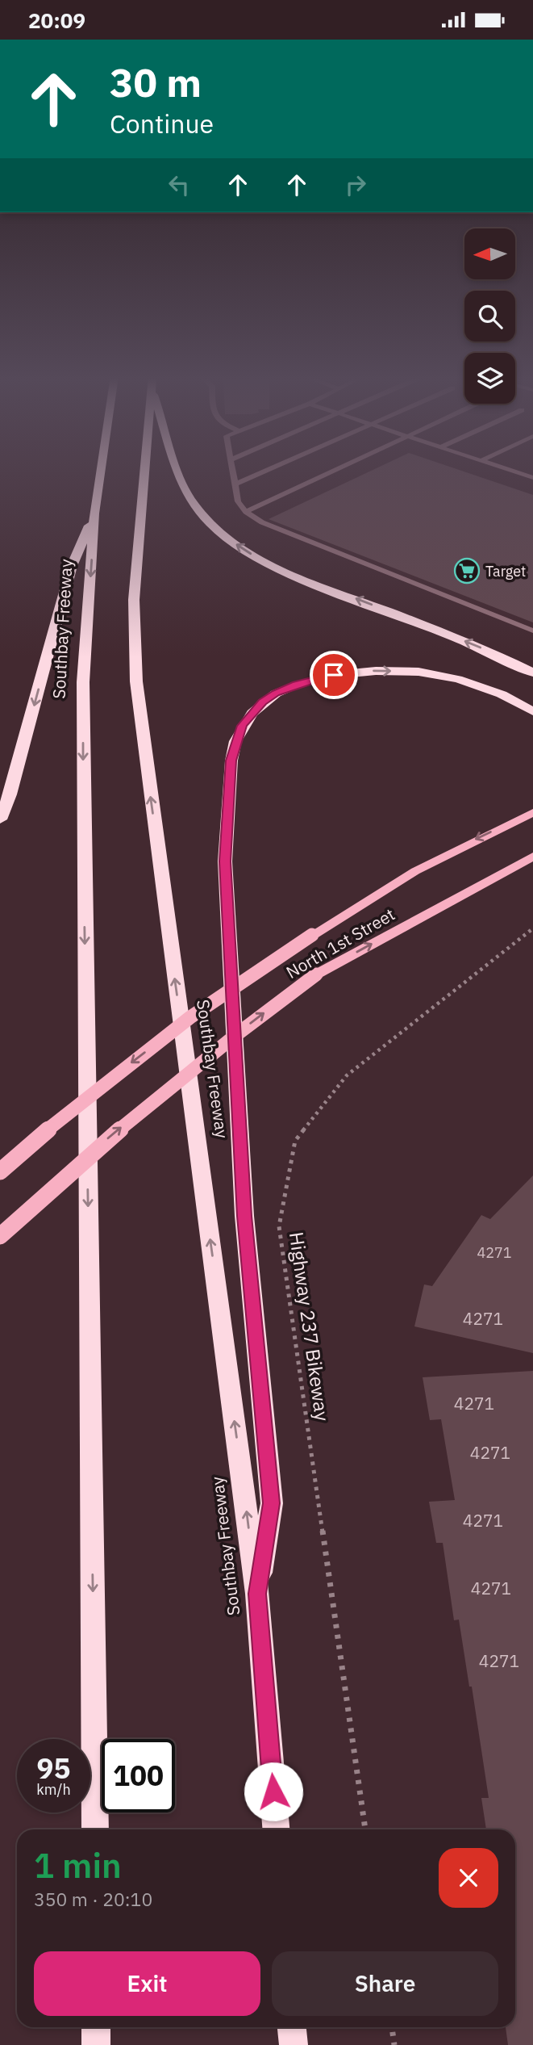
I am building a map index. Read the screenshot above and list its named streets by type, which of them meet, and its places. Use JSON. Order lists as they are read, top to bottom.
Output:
{
  "streets": {
    "highway": ["Southbay Freeway"],
    "main road": ["North 1st Street"],
    "path": ["Highway 237 Bikeway"]
  },
  "places": {
    "supermarket": ["Target"]
  },
  "house_numbers": [
    "4271",
    "4271",
    "4271",
    "4271",
    "4271",
    "4271",
    "4271"
  ],
  "north": "left",
  "page": {
    "status": "20:09",
    "turn": ["30 m", "Continue"],
    "speed": "95 km/h",
    "limit": "100",
    "heading": ["1 min", "350 m · 20:10"],
    "buttons": ["Exit", "Share"]
  }
}
